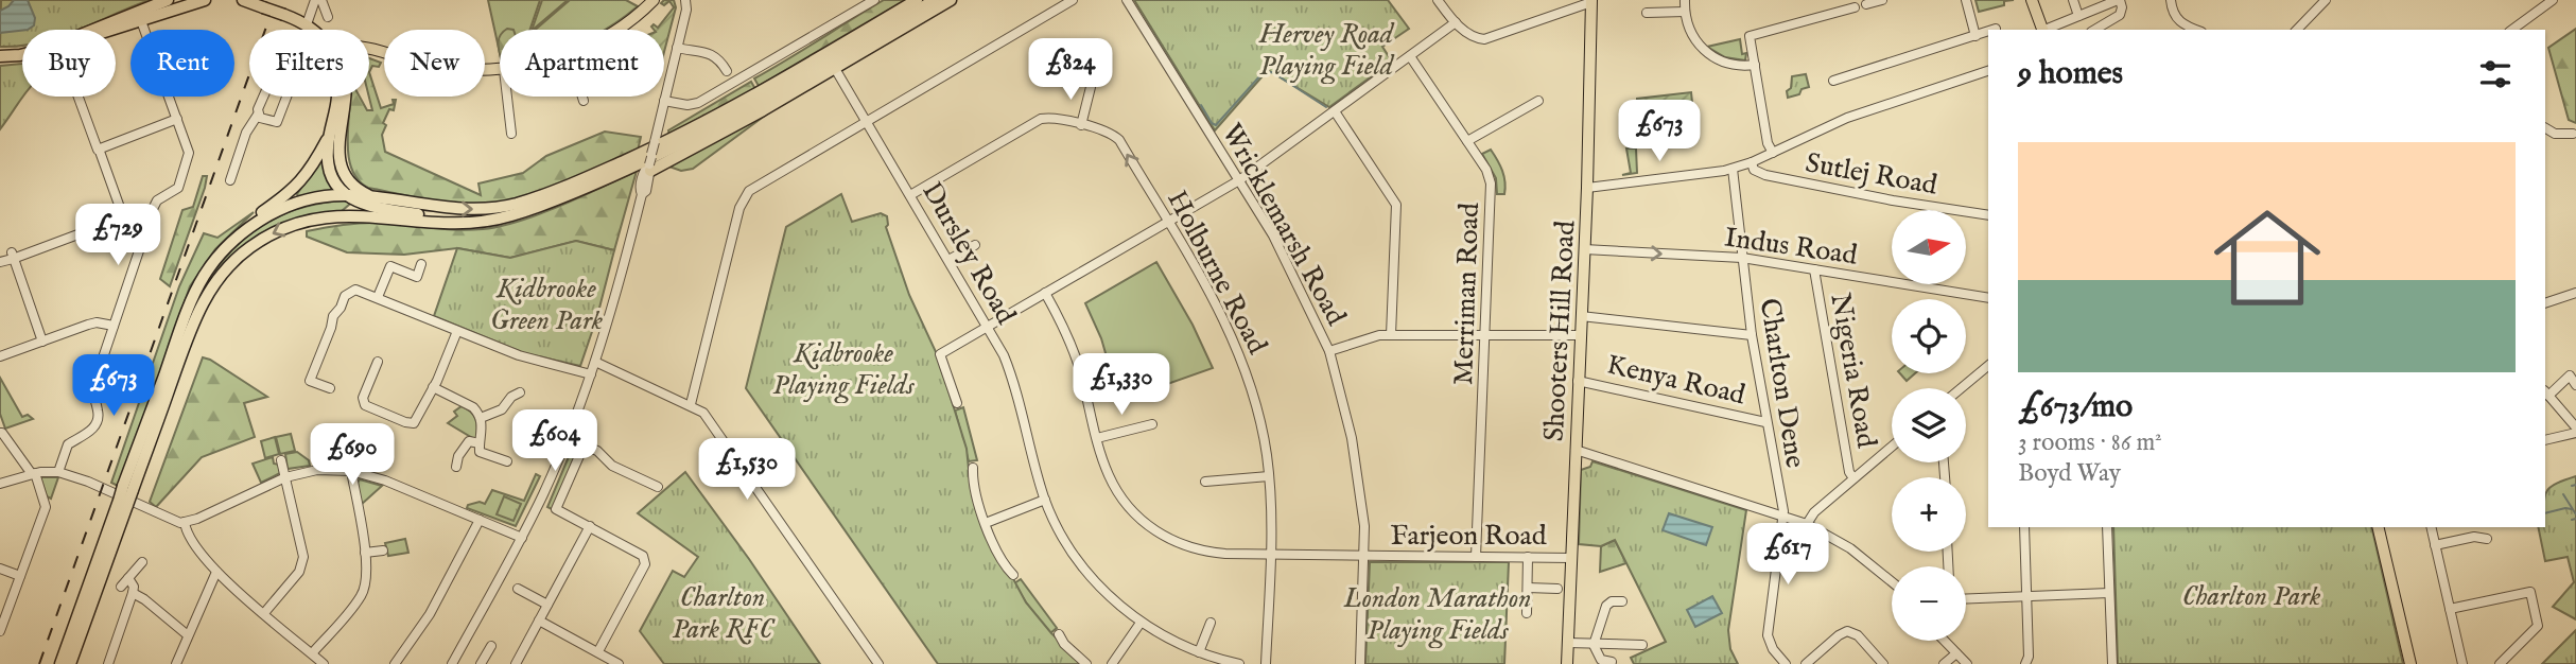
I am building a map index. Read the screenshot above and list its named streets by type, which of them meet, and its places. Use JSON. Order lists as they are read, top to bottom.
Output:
{
  "streets": {
    "main road": ["Shooters Hill Road"],
    "street": [
      "Sutlej Road",
      "Wricklemarsh Road",
      "Indus Road",
      "Dursley Road",
      "Holburne Road",
      "Merriman Road",
      "Nigeria Road",
      "Kenya Road",
      "Charlton Dene",
      "Farjeon Road"
    ]
  },
  "crossings": [
    ["Wricklemarsh Road", "Farjeon Road"],
    ["Indus Road", "Shooters Hill Road"],
    ["Indus Road", "Nigeria Road"],
    ["Indus Road", "Charlton Dene"],
    ["Dursley Road", "Holburne Road"],
    ["Holburne Road", "Farjeon Road"],
    ["Merriman Road", "Farjeon Road"],
    ["Shooters Hill Road", "Kenya Road"],
    ["Shooters Hill Road", "Farjeon Road"],
    ["Kenya Road", "Charlton Dene"]
  ],
  "parks": [
    "Hervey Road Playing Field",
    "Kidbrooke Green Park",
    "Kidbrooke Playing Fields",
    "Charlton Park",
    "Charlton Park RFC",
    "London Marathon Playing Fields"
  ],
  "north": "right",
  "page": {
    "chip": [
      "Buy",
      "Rent",
      "Filters",
      "New",
      "Apartment"
    ],
    "heading": "9 homes",
    "price": [
      "£824",
      "£673",
      "£729",
      "£1,330",
      "£673",
      "£604",
      "£690",
      "£1,530",
      "£617"
    ],
    "list": [
      {
        "name": "£673/mo",
        "note": "3 rooms · 86 m² · Boyd Way"
      }
    ],
    "map_buttons": ["+", "−"]
  }
}
